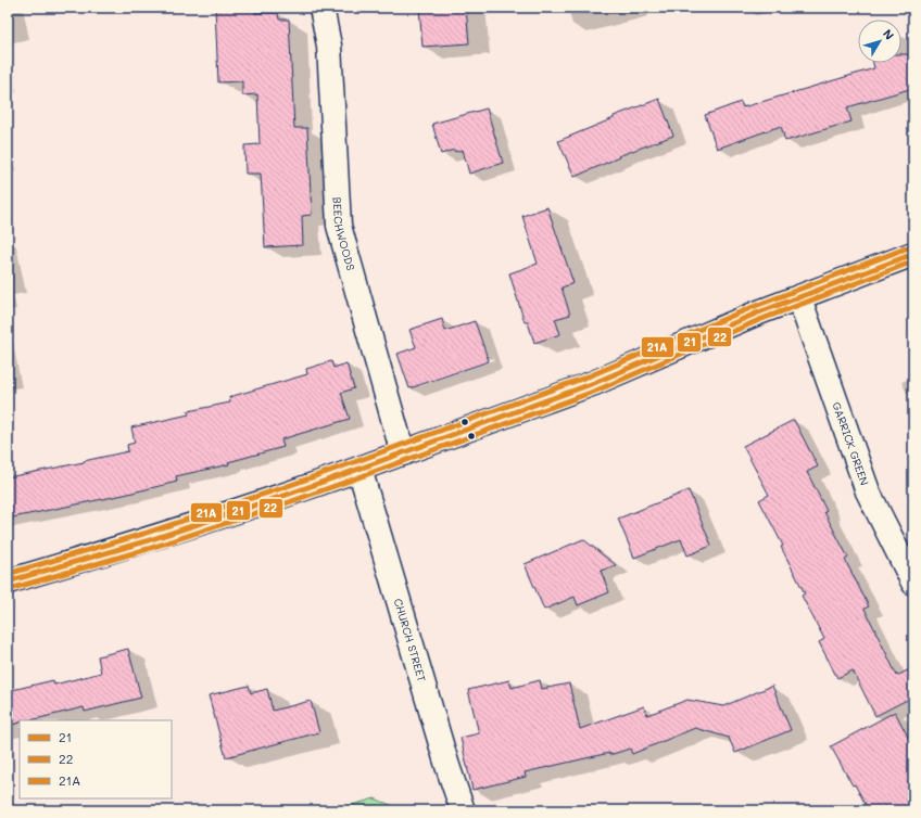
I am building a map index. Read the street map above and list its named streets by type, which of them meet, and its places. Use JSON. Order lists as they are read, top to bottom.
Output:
{
  "streets": {
    "street": ["BEECHWOODS", "GARRICK GREEN", "CHURCH STREET"]
  },
  "lines": ["transit line 21A", "transit line 21", "transit line 22"],
  "legend": ["21", "22", "21A"],
  "north": "top right"
}
